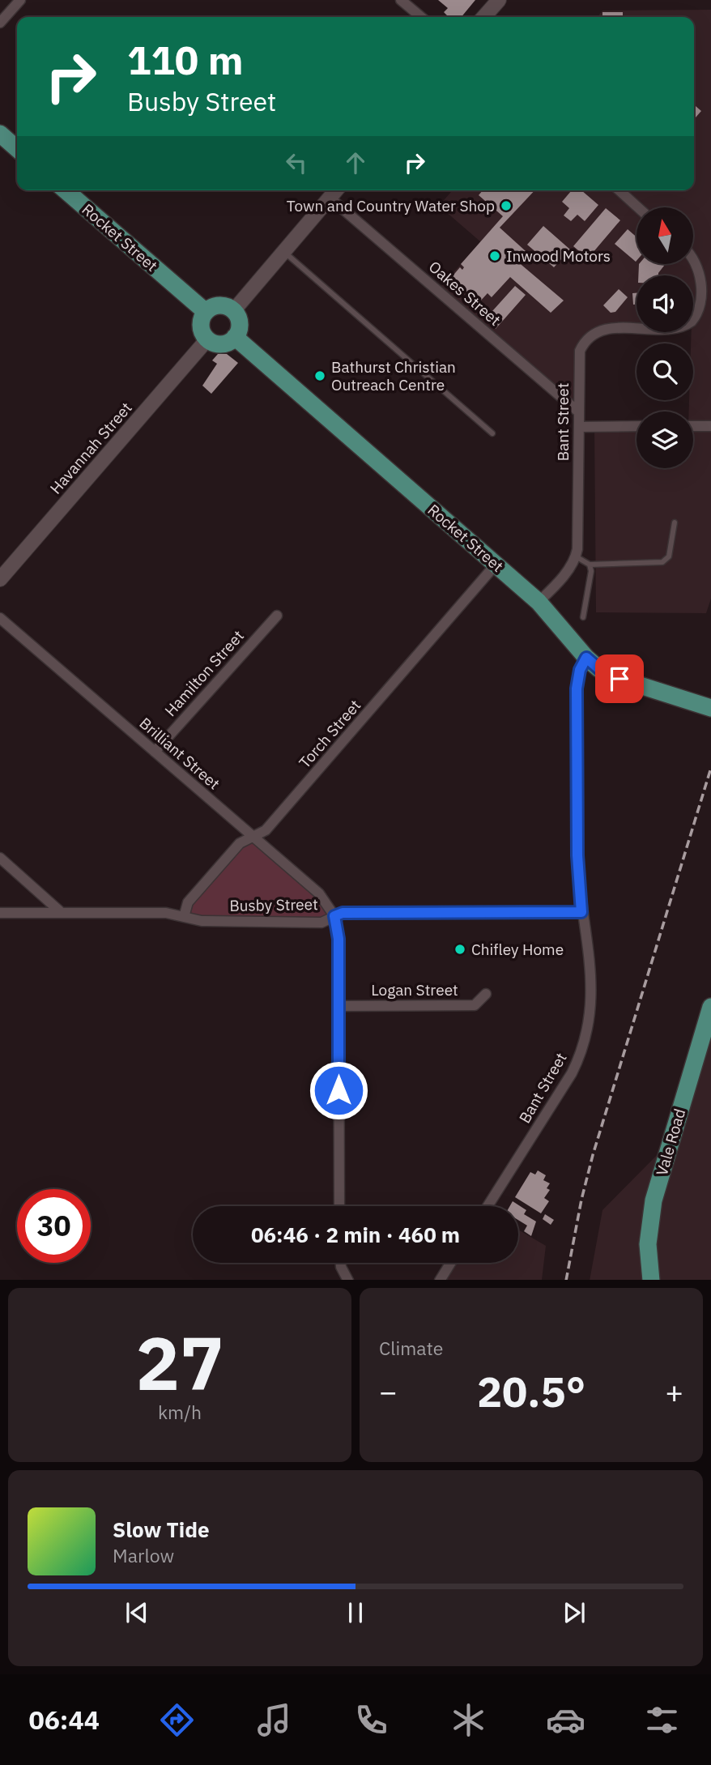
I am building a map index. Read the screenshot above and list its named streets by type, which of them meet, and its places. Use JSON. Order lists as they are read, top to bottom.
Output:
{
  "streets": {
    "main road": ["Rocket Street", "Vale Road"],
    "street": [
      "Oakes Street",
      "Bant Street",
      "Havannah Street",
      "Hamilton Street",
      "Torch Street",
      "Brilliant Street",
      "Busby Street",
      "Logan Street"
    ]
  },
  "crossings": [
    ["Rocket Street", "Bant Street"],
    ["Rocket Street", "Havannah Street"],
    ["Rocket Street", "Torch Street"],
    ["Oakes Street", "Bant Street"],
    ["Bant Street", "Busby Street"],
    ["Hamilton Street", "Brilliant Street"],
    ["Torch Street", "Brilliant Street"],
    ["Torch Street", "Busby Street"],
    ["Brilliant Street", "Busby Street"]
  ],
  "places": [
    "Town and Country Water Shop",
    "Inwood Motors",
    "Bathurst Christian Outreach Centre",
    "Chifley Home"
  ],
  "north": "top",
  "page": {
    "turn": ["110 m", "Busby Street"],
    "limit": "30",
    "trip": "06:46 · 2 min · 460 m",
    "tile": [
      ["27", "km/h"],
      "Climate"
    ],
    "heat": ["−", "20.5°", "+"],
    "song": ["Slow Tide", "Marlow"],
    "tabs": "06:44"
  }
}
